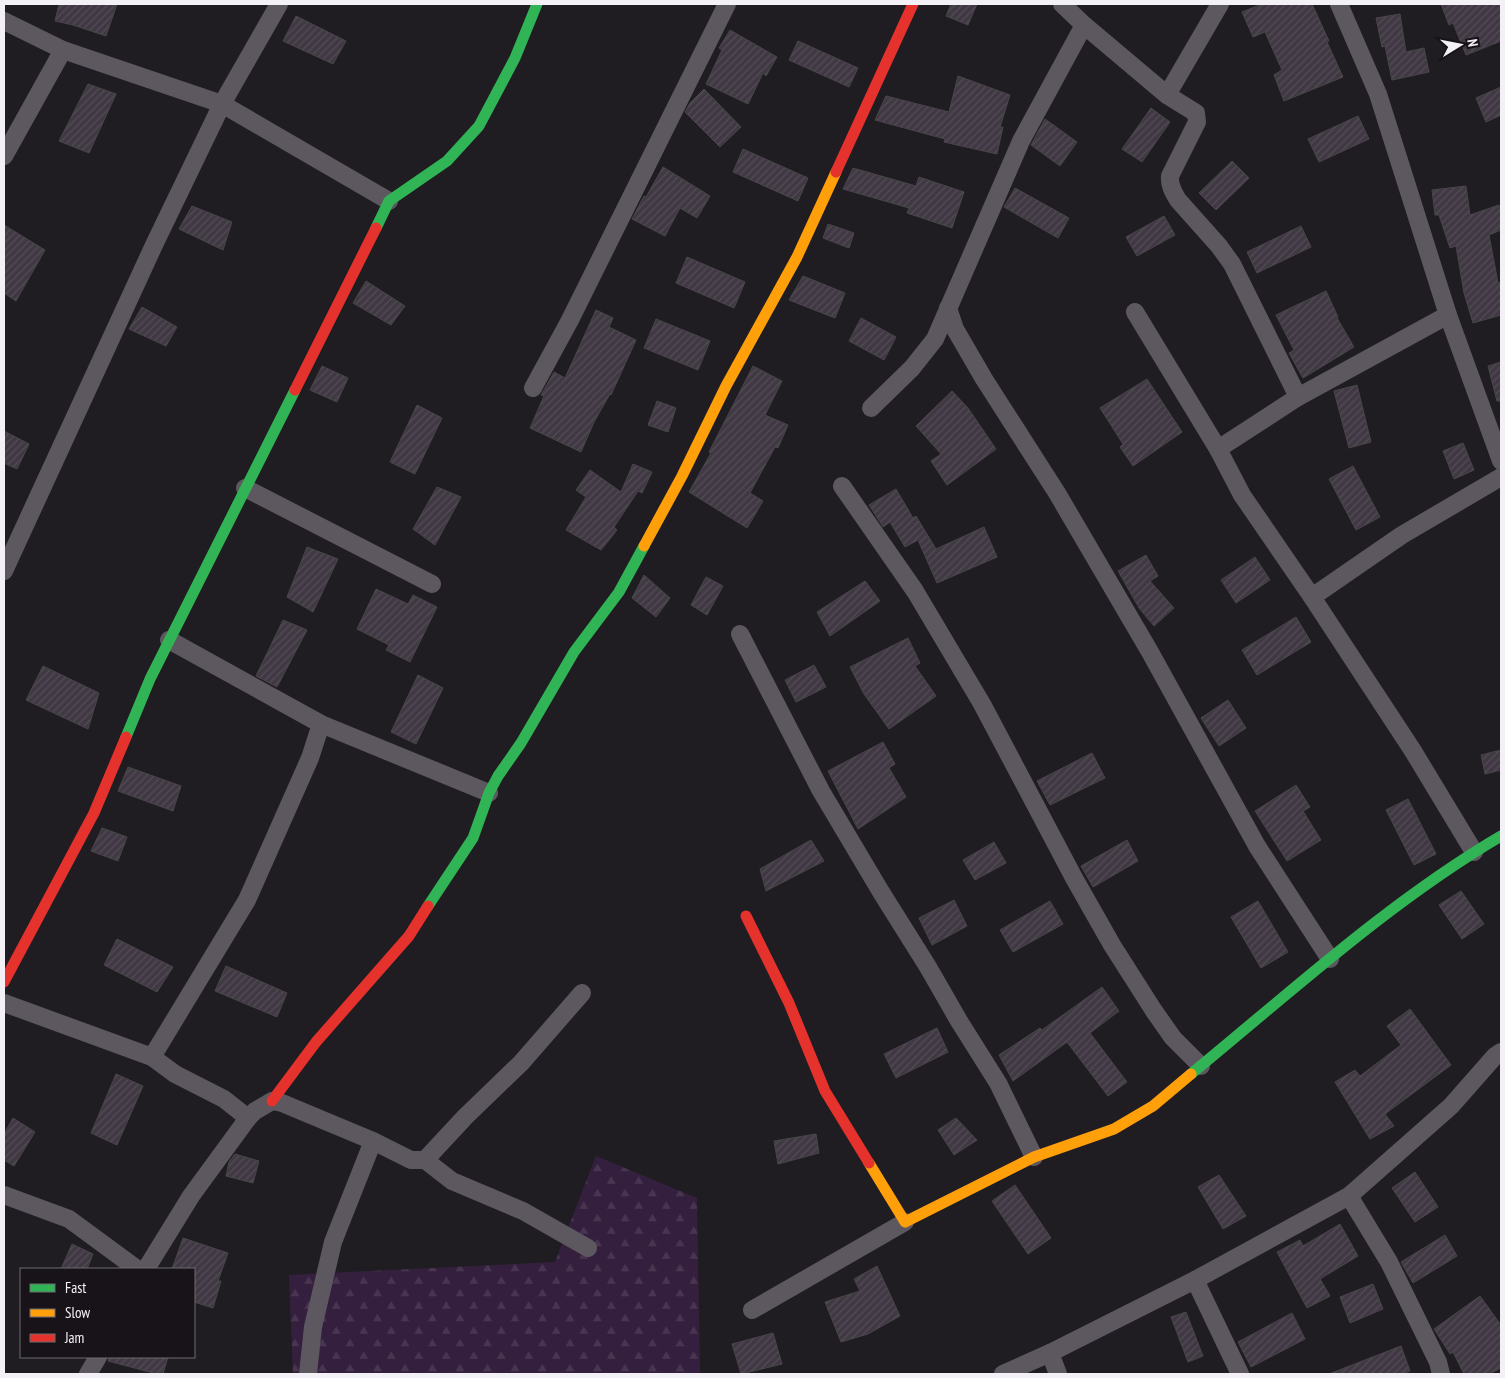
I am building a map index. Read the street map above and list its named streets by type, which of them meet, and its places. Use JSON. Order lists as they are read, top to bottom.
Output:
{
  "legend": ["Fast", "Slow", "Jam"],
  "north": "right"
}
